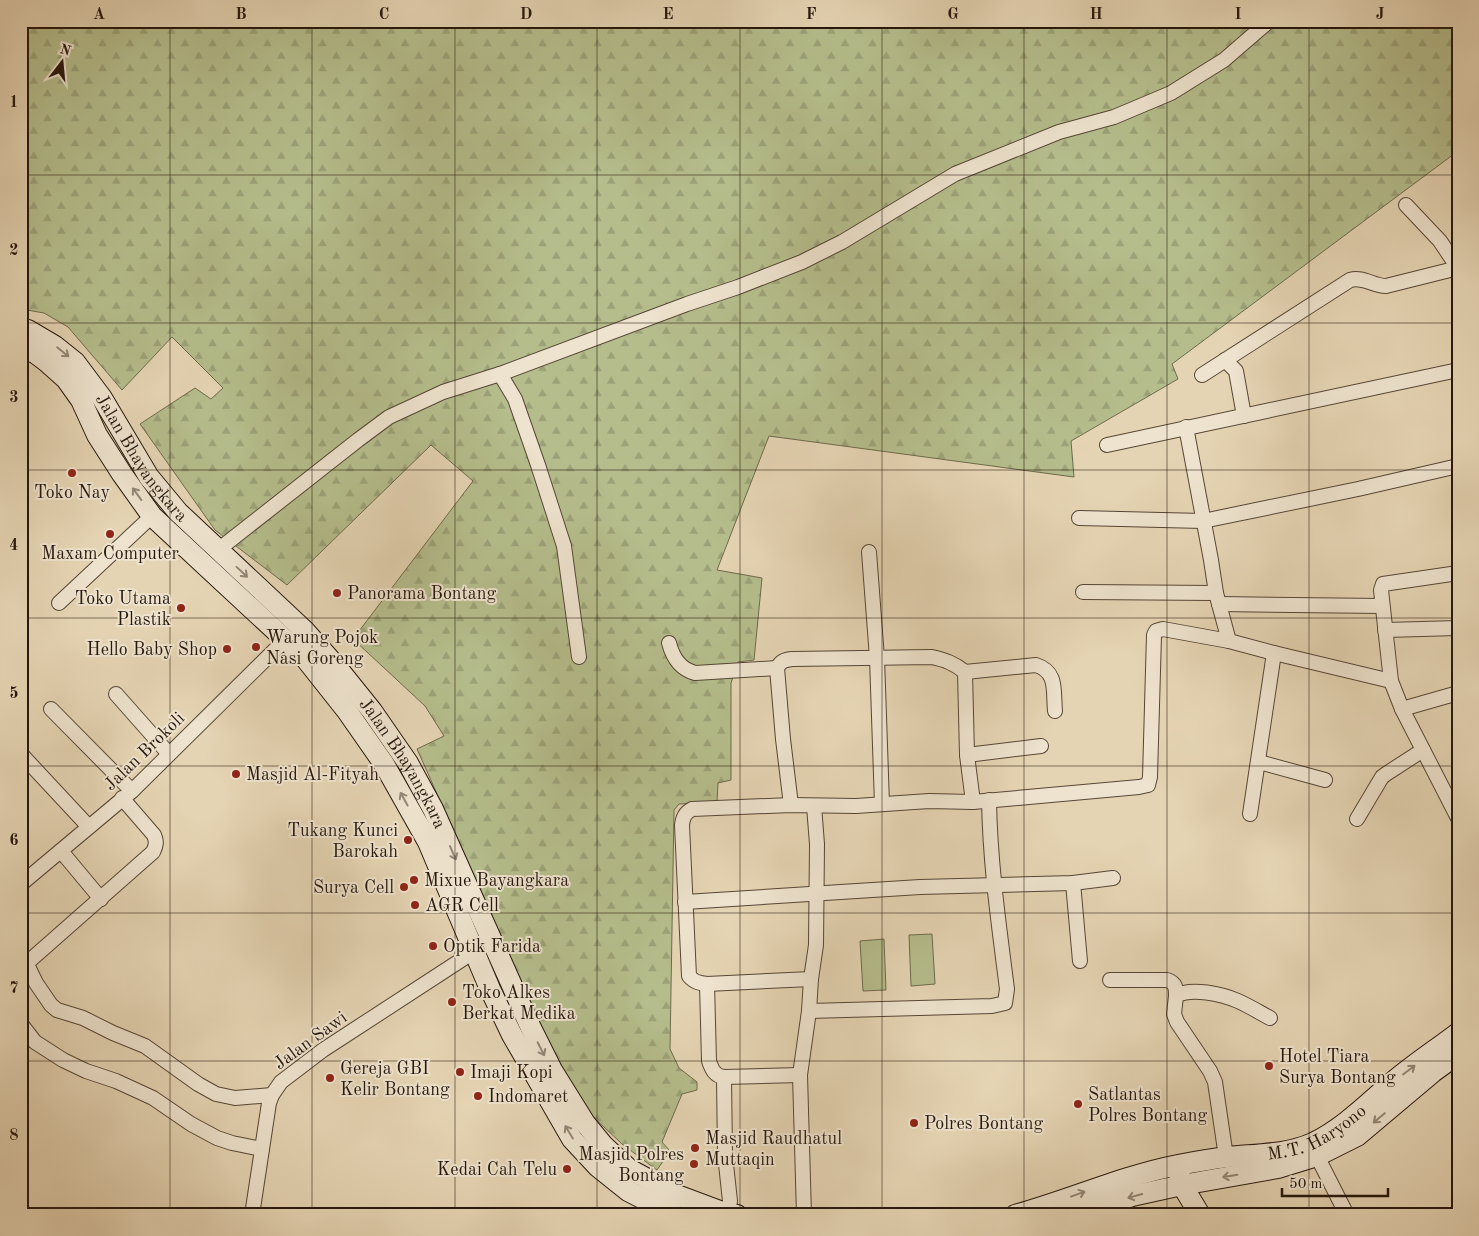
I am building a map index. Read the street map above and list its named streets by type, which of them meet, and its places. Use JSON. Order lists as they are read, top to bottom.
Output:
{
  "streets": {
    "main road": ["Jalan Bhayangkara", "M.T. Haryono"],
    "street": ["Jalan Brokoli", "Jalan Sawi"]
  },
  "crossings": [
    ["Jalan Bhayangkara", "Jalan Brokoli"],
    ["Jalan Bhayangkara", "Jalan Sawi"]
  ],
  "places": [
    "Toko Nay",
    "Maxam Computer",
    "Panorama Bontang",
    "Toko Utama Plastik",
    "Warung Pojok Nasi Goreng",
    "Hello Baby Shop",
    "Masjid Al-Fityah",
    "Tukang Kunci Barokah",
    "Mixue Bayangkara",
    "Surya Cell",
    "AGR Cell",
    "Optik Farida",
    "Toko Alkes Berkat Medika",
    "Hotel Tiara Surya Bontang",
    "Imaji Kopi",
    "Gereja GBI Kelir Bontang",
    "Indomaret",
    "Satlantas Polres Bontang",
    "Polres Bontang",
    "Masjid Raudhatul Muttaqin",
    "Masjid Polres Bontang",
    "Kedai Cah Telu"
  ],
  "scale_bar": "50 m",
  "north": "top",
  "grid": {
    "columns": [
      "A",
      "B",
      "C",
      "D",
      "E",
      "F",
      "G",
      "H",
      "I",
      "J"
    ],
    "rows": [
      "1",
      "2",
      "3",
      "4",
      "5",
      "6",
      "7",
      "8"
    ]
  }
}
